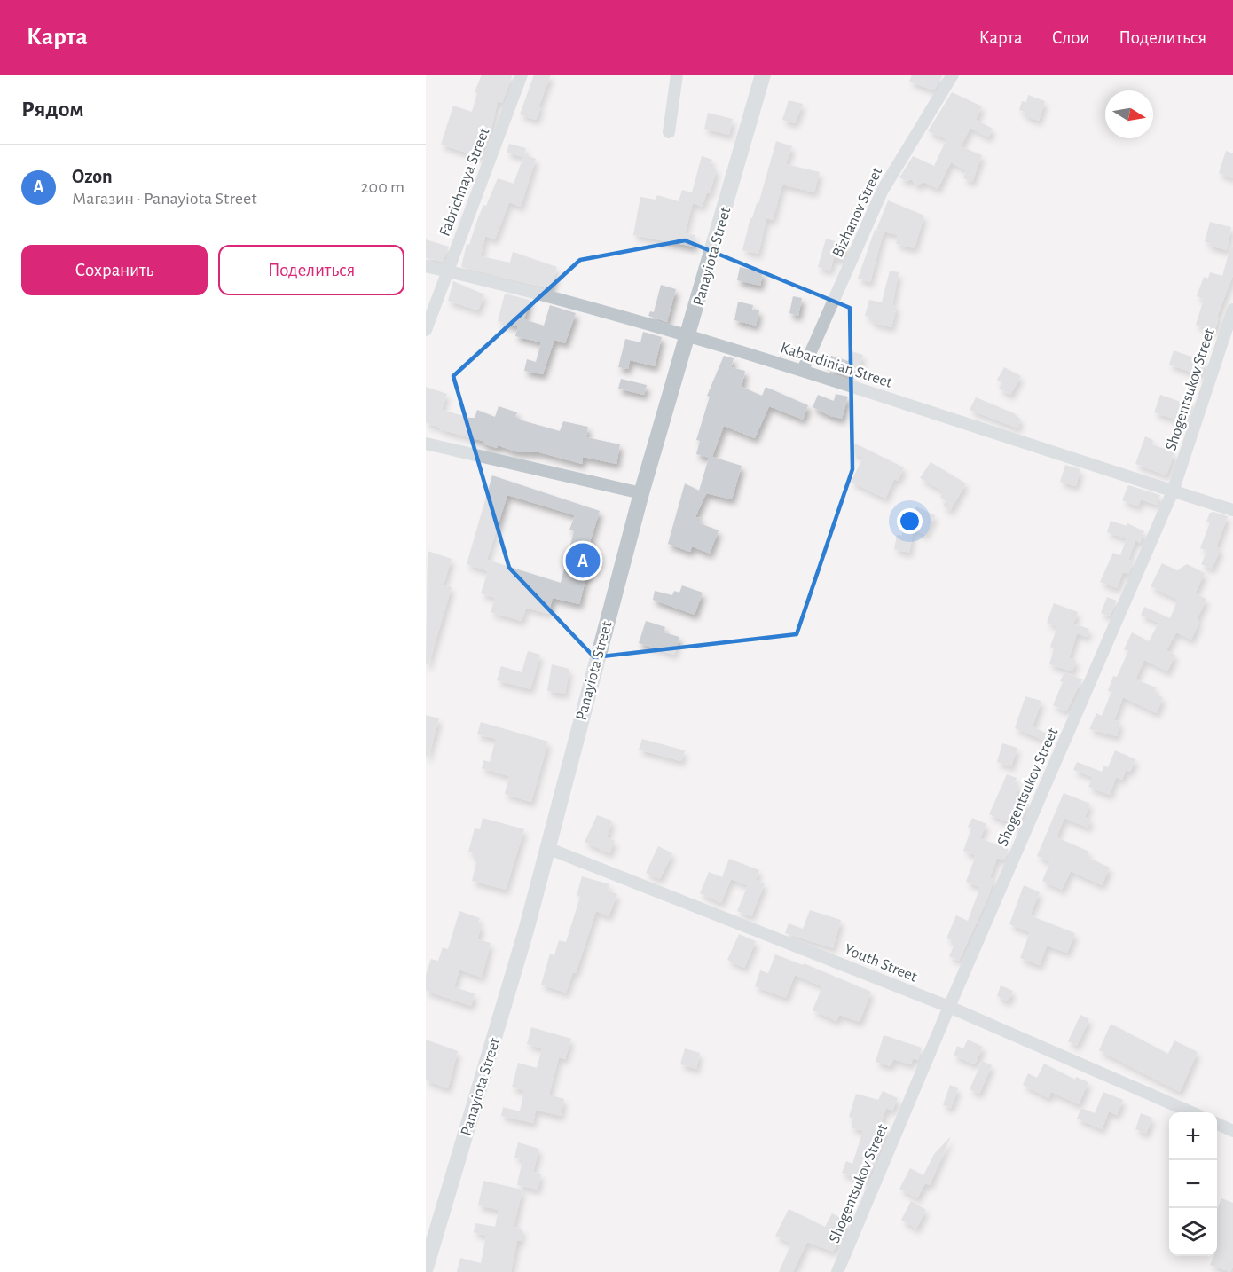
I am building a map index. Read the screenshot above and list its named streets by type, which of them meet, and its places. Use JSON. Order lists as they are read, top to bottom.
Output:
{
  "streets": {
    "street": [
      "Fabrichnaya Street",
      "Bizhanov Street",
      "Panayiota Street",
      "Kabardinian Street",
      "Shogentsukov Street",
      "Youth Street"
    ]
  },
  "crossings": [
    ["Fabrichnaya Street", "Kabardinian Street"],
    ["Bizhanov Street", "Kabardinian Street"],
    ["Panayiota Street", "Kabardinian Street"],
    ["Panayiota Street", "Youth Street"],
    ["Kabardinian Street", "Shogentsukov Street"],
    ["Shogentsukov Street", "Youth Street"]
  ],
  "north": "right",
  "page": {
    "header": "Карта",
    "nav": ["Карта", "Слои", "Поделиться"],
    "heading": "Рядом",
    "list": [
      {
        "mark": "A",
        "name": "Ozon",
        "note": "Магазин · Panayiota Street",
        "value": "200 m"
      }
    ],
    "buttons": ["Сохранить", "Поделиться"],
    "pins": "A",
    "map_buttons": ["+", "−"]
  }
}
